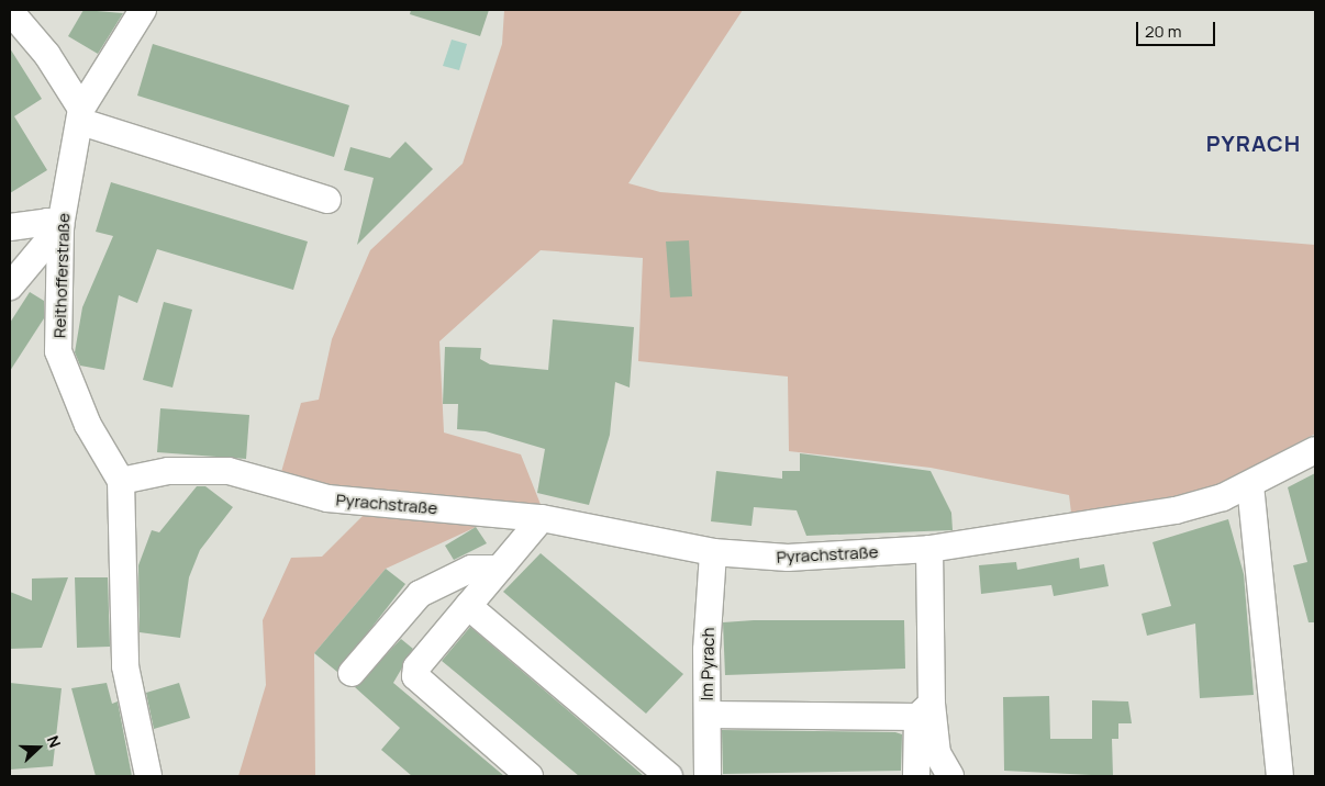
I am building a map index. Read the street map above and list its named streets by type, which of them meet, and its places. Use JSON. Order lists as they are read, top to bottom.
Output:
{
  "streets": {
    "street": ["Reithofferstraße", "Pyrachstraße", "Im Pyrach"]
  },
  "crossings": [
    ["Reithofferstraße", "Pyrachstraße"],
    ["Pyrachstraße", "Im Pyrach"]
  ],
  "districts": ["PYRACH"],
  "scale_bar": "20 m",
  "north": "right"
}
